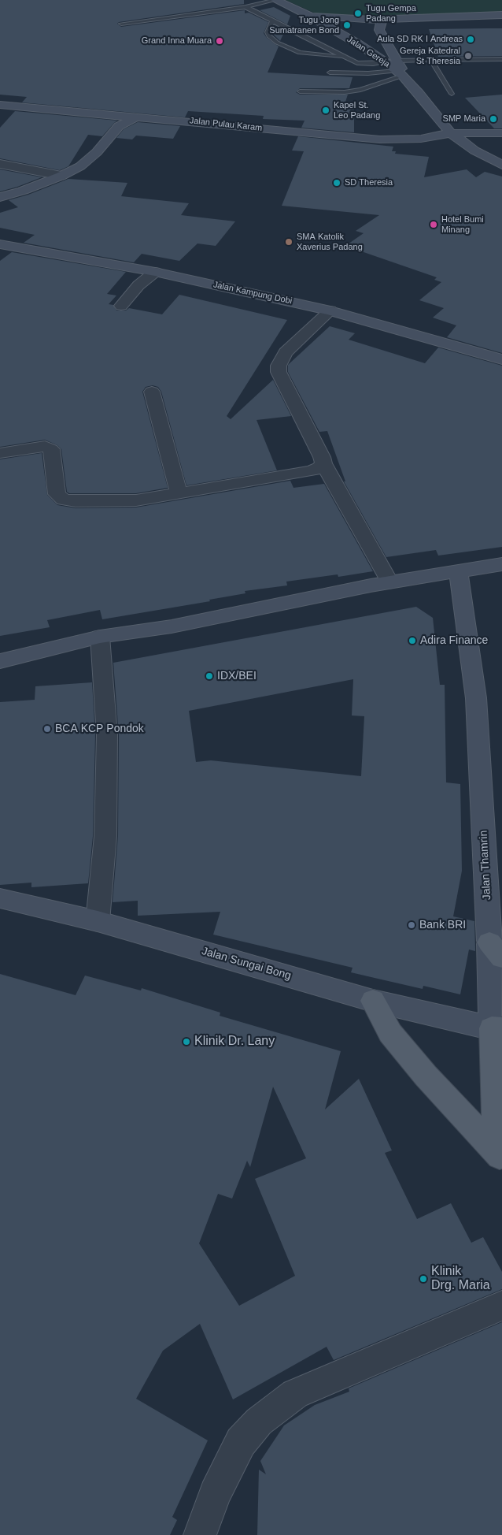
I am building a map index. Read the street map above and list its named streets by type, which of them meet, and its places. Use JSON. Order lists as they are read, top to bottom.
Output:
{
  "streets": {
    "main road": ["Jalan Thamrin"],
    "street": [
      "Jalan Gereja",
      "Jalan Pulau Karam",
      "Jalan Kampung Dobi",
      "Jalan Sungai Bong"
    ]
  },
  "crossings": [
    ["Jalan Gereja", "Jalan Pulau Karam"],
    ["Jalan Thamrin", "Jalan Sungai Bong"]
  ],
  "places": [
    "Tugu Gempa Padang",
    "Tugu Jong Sumatranen Bond",
    "Aula SD RK I Andreas",
    "Grand Inna Muara",
    "Gereja Katedral St Theresia",
    "Kapel St. Leo Padang",
    "SMP Maria",
    "SD Theresia",
    "Hotel Bumi Minang",
    "SMA Katolik Xaverius Padang",
    "Adira Finance",
    "IDX/BEI",
    "BCA KCP Pondok",
    "Bank BRI",
    "Klinik Dr. Lany",
    "Klinik Drg. Maria"
  ]
}
